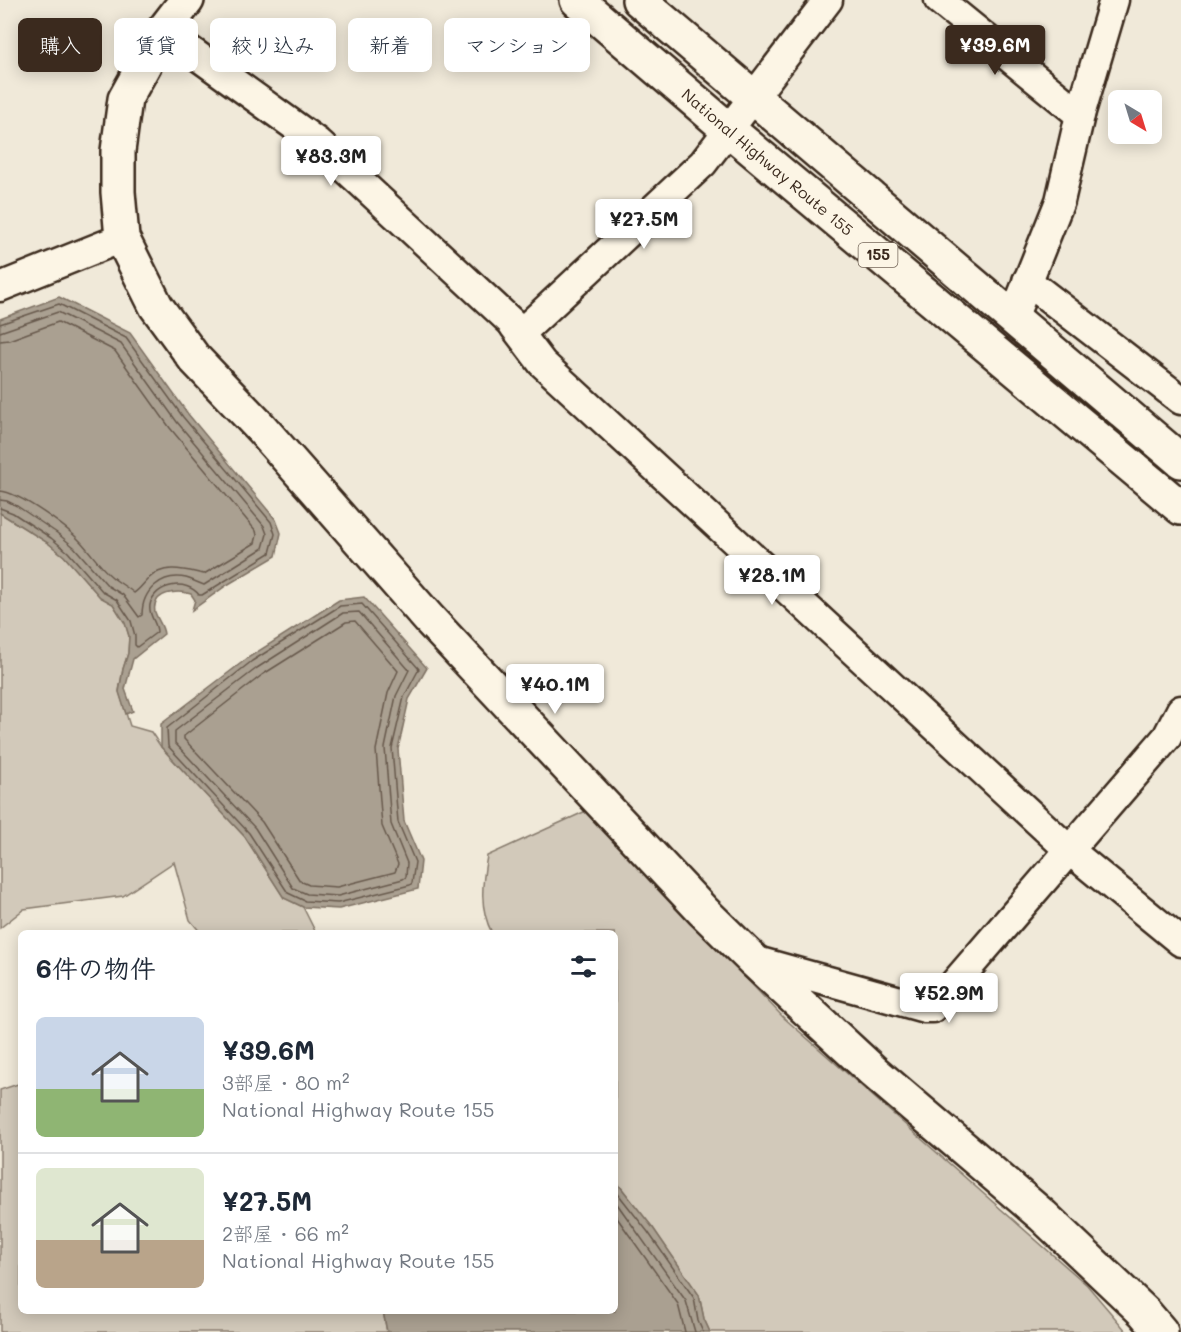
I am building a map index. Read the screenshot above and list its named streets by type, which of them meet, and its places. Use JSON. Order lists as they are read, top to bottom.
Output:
{
  "streets": {
    "main road": ["National Highway Route 155", "155"]
  },
  "north": "bottom right",
  "page": {
    "chip": [
      "購入",
      "賃貸",
      "絞り込み",
      "新着",
      "マンション"
    ],
    "price": [
      "¥39.6M",
      "¥83.3M",
      "¥27.5M",
      "¥28.1M",
      "¥40.1M",
      "¥52.9M"
    ],
    "heading": "6件の物件",
    "list": [
      {
        "name": "¥39.6M",
        "note": "3部屋 · 80 m² · National Highway Route 155"
      },
      {
        "name": "¥27.5M",
        "note": "2部屋 · 66 m² · National Highway Route 155"
      }
    ]
  }
}
